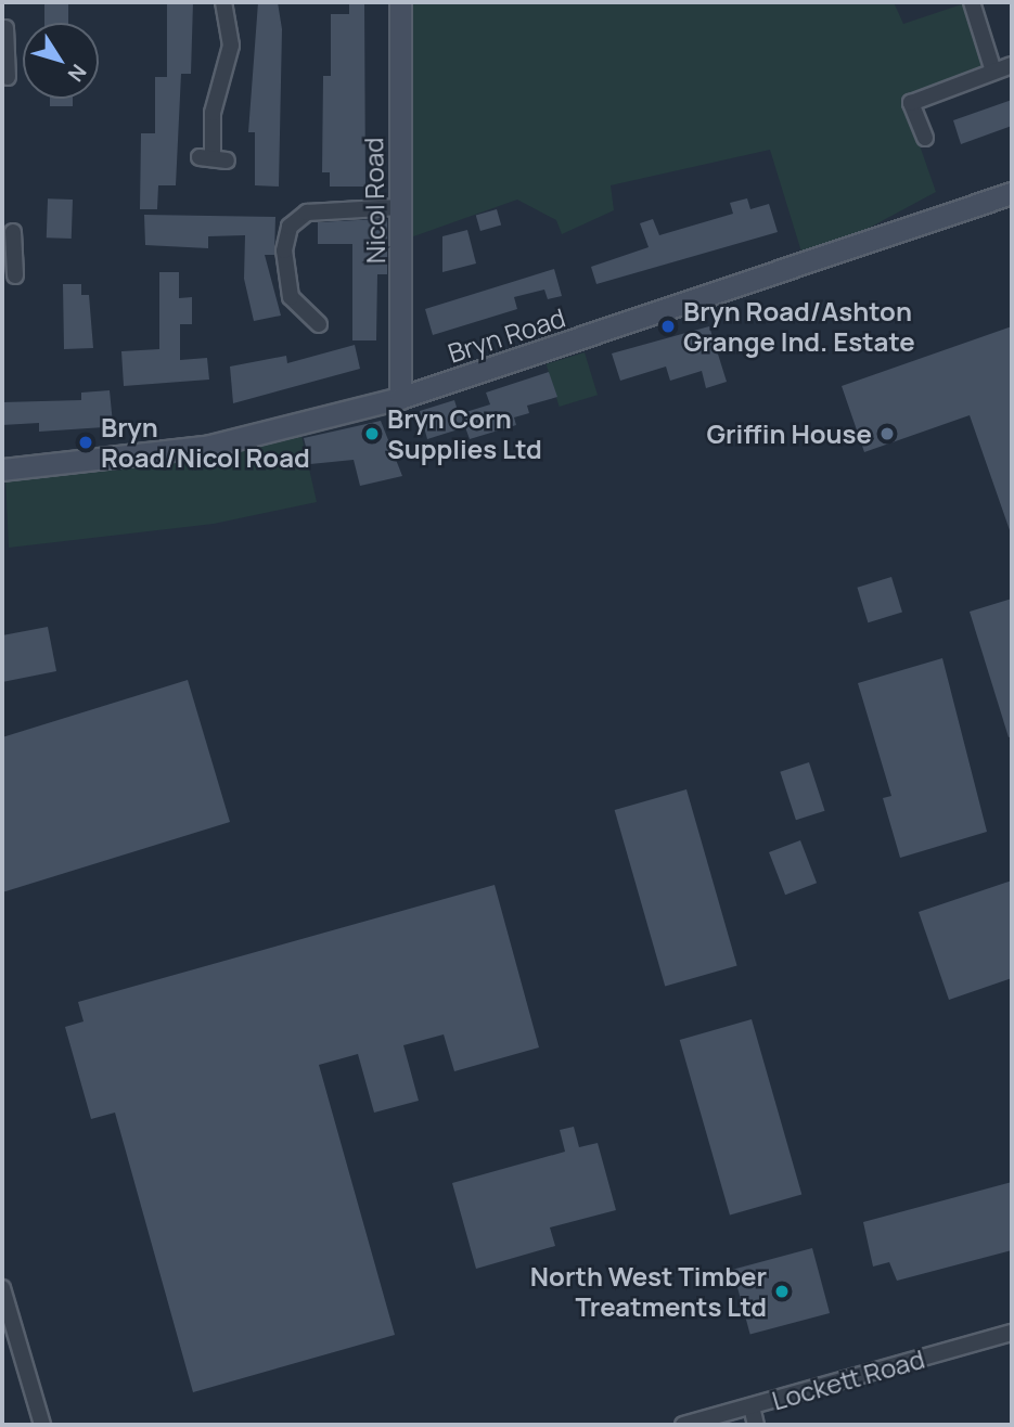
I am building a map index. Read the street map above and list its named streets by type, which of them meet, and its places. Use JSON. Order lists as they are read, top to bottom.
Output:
{
  "streets": {
    "main road": ["Nicol Road", "Bryn Road"],
    "street": ["Lockett Road"]
  },
  "crossings": [
    ["Nicol Road", "Bryn Road"]
  ],
  "places": [
    "Bryn Road/Ashton Grange Ind. Estate",
    "Bryn Corn Supplies Ltd",
    "Griffin House",
    "Bryn Road/Nicol Road",
    "North West Timber Treatments Ltd"
  ],
  "north": "bottom right"
}
